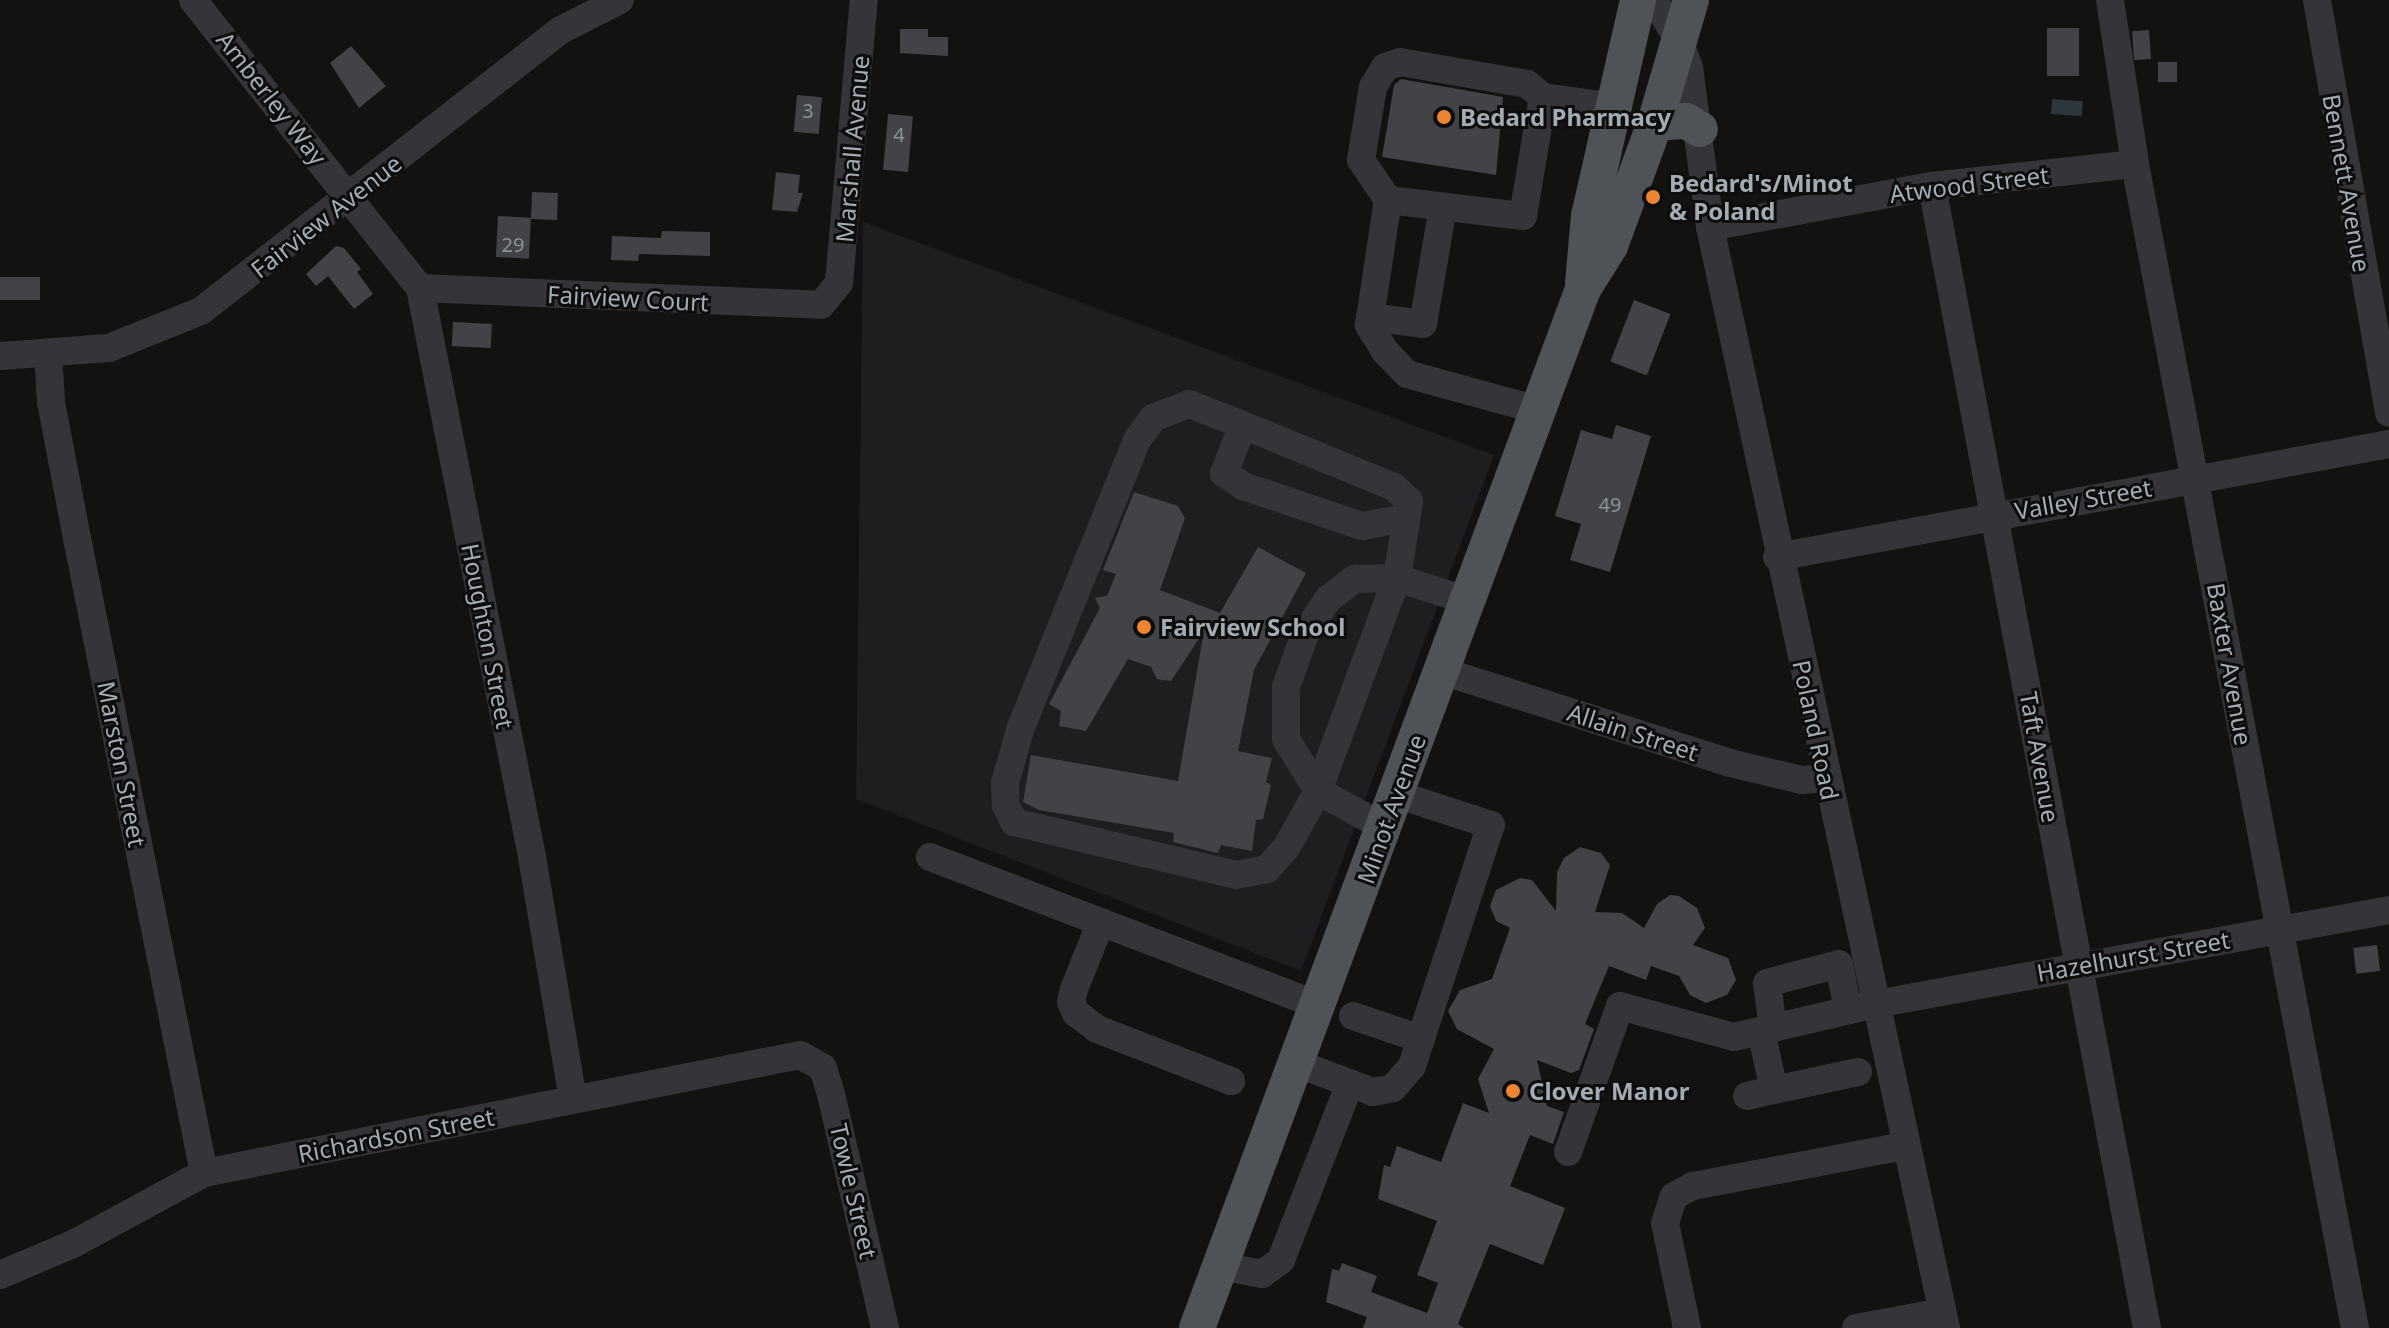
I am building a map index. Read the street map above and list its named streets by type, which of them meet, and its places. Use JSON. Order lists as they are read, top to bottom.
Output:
{
  "streets": {
    "main road": ["Minot Avenue"],
    "street": [
      "Amberley Way",
      "Marshall Avenue",
      "Bennett Avenue",
      "Atwood Street",
      "Fairview Avenue",
      "Fairview Court",
      "Valley Street",
      "Houghton Street",
      "Baxter Avenue",
      "Poland Road",
      "Allain Street",
      "Taft Avenue",
      "Marston Street",
      "Hazelhurst Street",
      "Richardson Street",
      "Towle Street"
    ]
  },
  "crossings": [
    ["Amberley Way", "Fairview Avenue"],
    ["Amberley Way", "Houghton Street"],
    ["Marshall Avenue", "Fairview Court"],
    ["Atwood Street", "Baxter Avenue"],
    ["Atwood Street", "Poland Road"],
    ["Atwood Street", "Taft Avenue"],
    ["Fairview Avenue", "Houghton Street"],
    ["Fairview Avenue", "Marston Street"],
    ["Fairview Court", "Houghton Street"],
    ["Valley Street", "Baxter Avenue"],
    ["Valley Street", "Poland Road"],
    ["Valley Street", "Taft Avenue"],
    ["Houghton Street", "Richardson Street"],
    ["Baxter Avenue", "Hazelhurst Street"],
    ["Poland Road", "Allain Street"],
    ["Poland Road", "Minot Avenue"],
    ["Poland Road", "Hazelhurst Street"],
    ["Allain Street", "Minot Avenue"],
    ["Taft Avenue", "Hazelhurst Street"],
    ["Marston Street", "Richardson Street"],
    ["Richardson Street", "Towle Street"]
  ],
  "places": [
    "Bedard Pharmacy",
    "Bedard's/Minot & Poland",
    "Fairview School",
    "Clover Manor"
  ],
  "house_numbers": [
    "3",
    "4",
    "29",
    "49"
  ]
}
